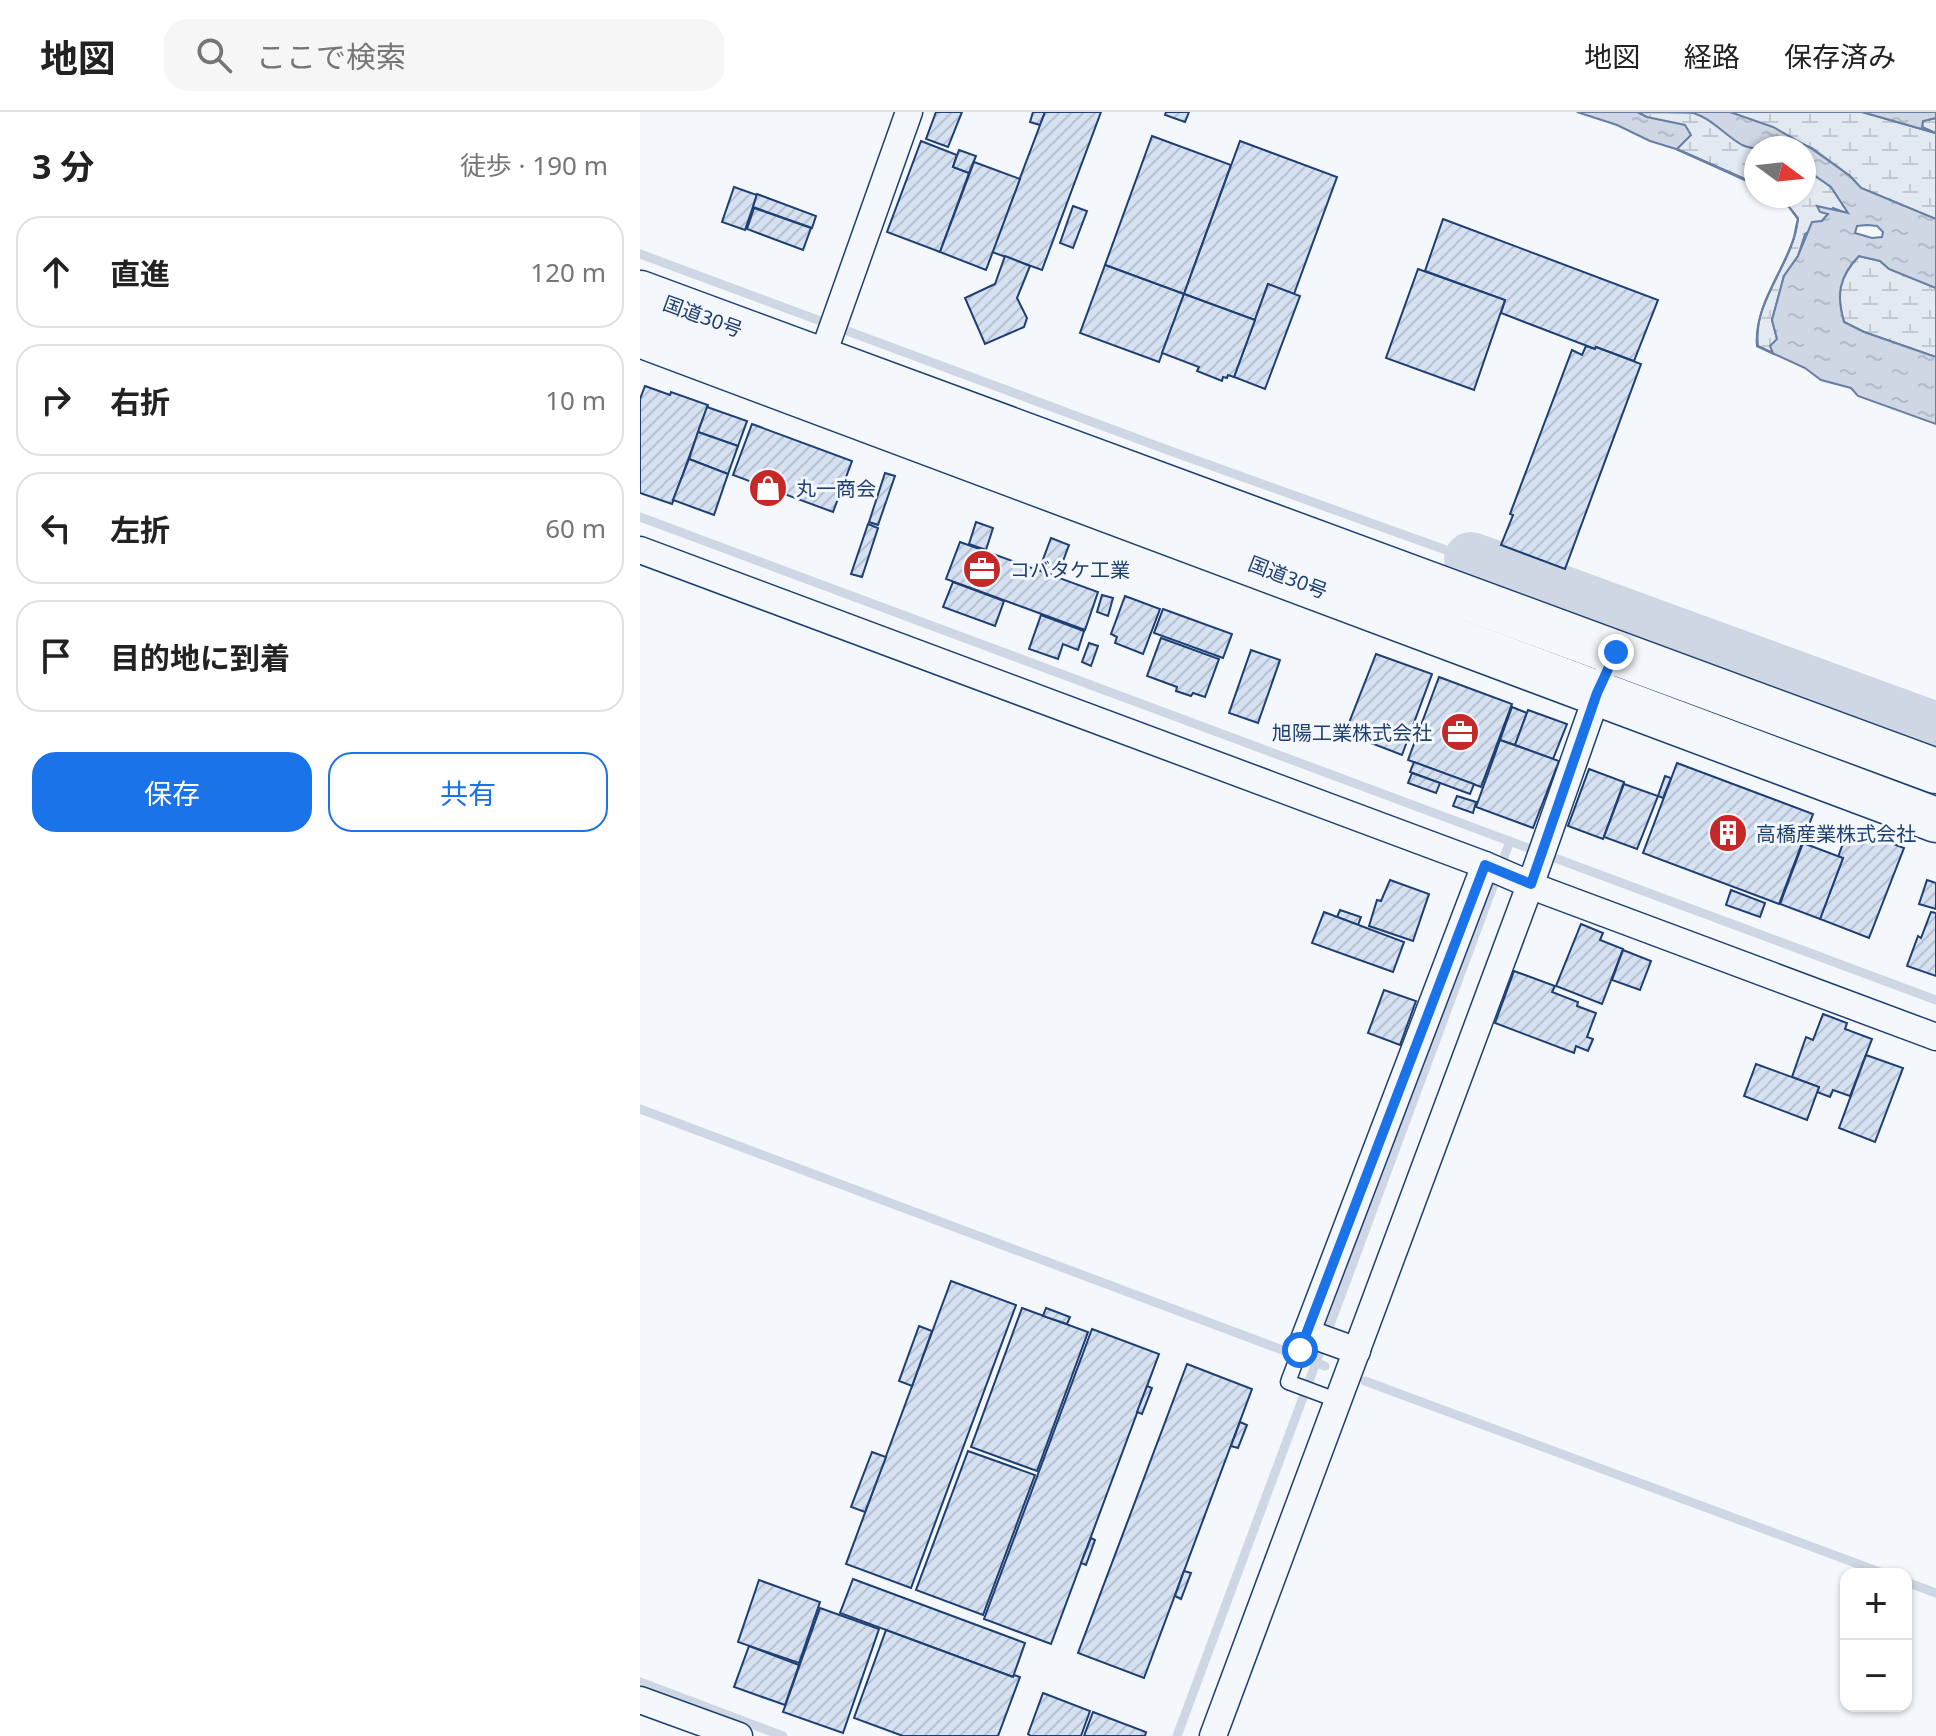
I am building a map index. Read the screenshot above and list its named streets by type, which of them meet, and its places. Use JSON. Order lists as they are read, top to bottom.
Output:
{
  "streets": {
    "highway": ["国道30号"]
  },
  "places": {
    "shop": ["丸一商会"],
    "office": ["コバタケ工業", "旭陽工業株式会社"],
    "building": ["高橋産業株式会社"]
  },
  "north": "right",
  "page": {
    "header": "地図",
    "search": "ここで検索",
    "nav": ["地図", "経路", "保存済み"],
    "heading": ["3 分", "徒歩 · 190 m"],
    "list": [
      ["直進", "120 m"],
      ["右折", "10 m"],
      ["左折", "60 m"],
      "目的地に到着"
    ],
    "buttons": ["保存", "共有"],
    "map_buttons": ["+", "−"]
  }
}
